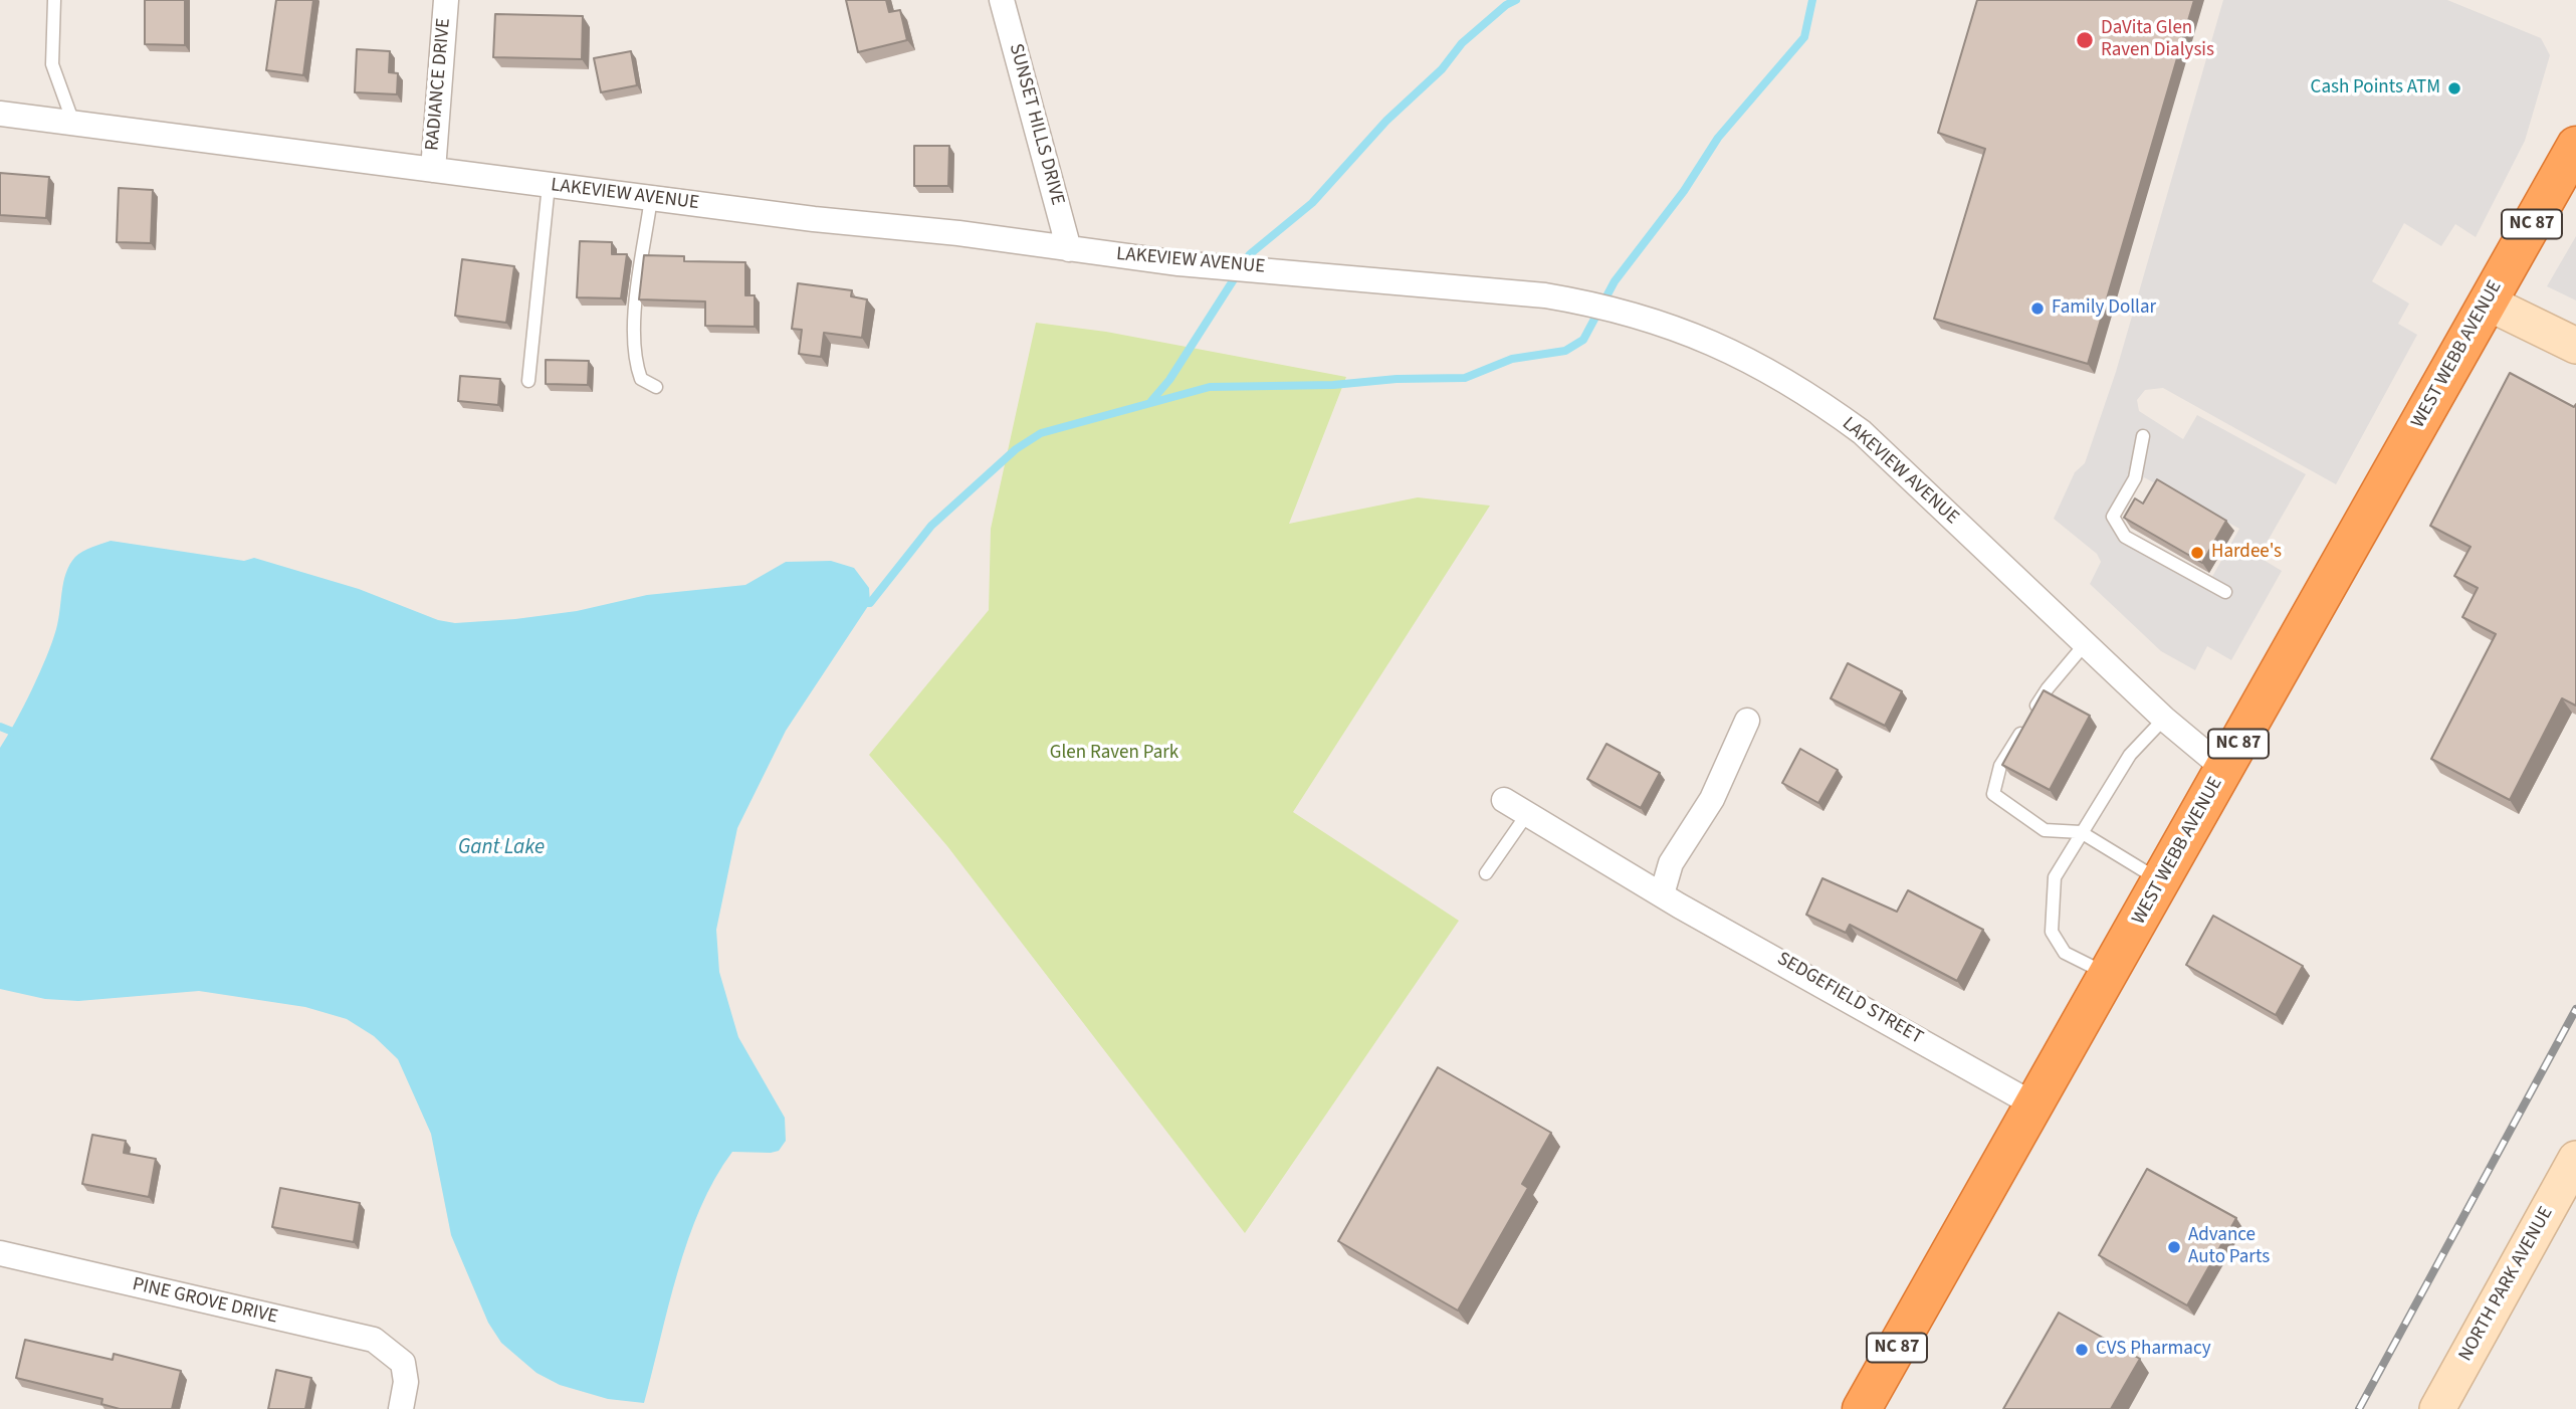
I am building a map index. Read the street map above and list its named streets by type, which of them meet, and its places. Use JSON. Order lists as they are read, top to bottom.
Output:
{
  "streets": {
    "highway": ["NC 87", "WEST WEBB AVENUE"],
    "street": [
      "RADIANCE DRIVE",
      "SUNSET HILLS DRIVE",
      "LAKEVIEW AVENUE",
      "SEDGEFIELD STREET",
      "NORTH PARK AVENUE",
      "PINE GROVE DRIVE"
    ]
  },
  "crossings": [
    ["RADIANCE DRIVE", "LAKEVIEW AVENUE"],
    ["SUNSET HILLS DRIVE", "LAKEVIEW AVENUE"],
    ["LAKEVIEW AVENUE", "WEST WEBB AVENUE"],
    ["WEST WEBB AVENUE", "SEDGEFIELD STREET"]
  ],
  "water": ["Gant Lake"],
  "parks": ["Glen Raven Park"],
  "places": [
    "DaVita Glen Raven Dialysis",
    "Cash Points ATM",
    "Family Dollar",
    "Hardee's",
    "Advance Auto Parts",
    "CVS Pharmacy"
  ]
}
